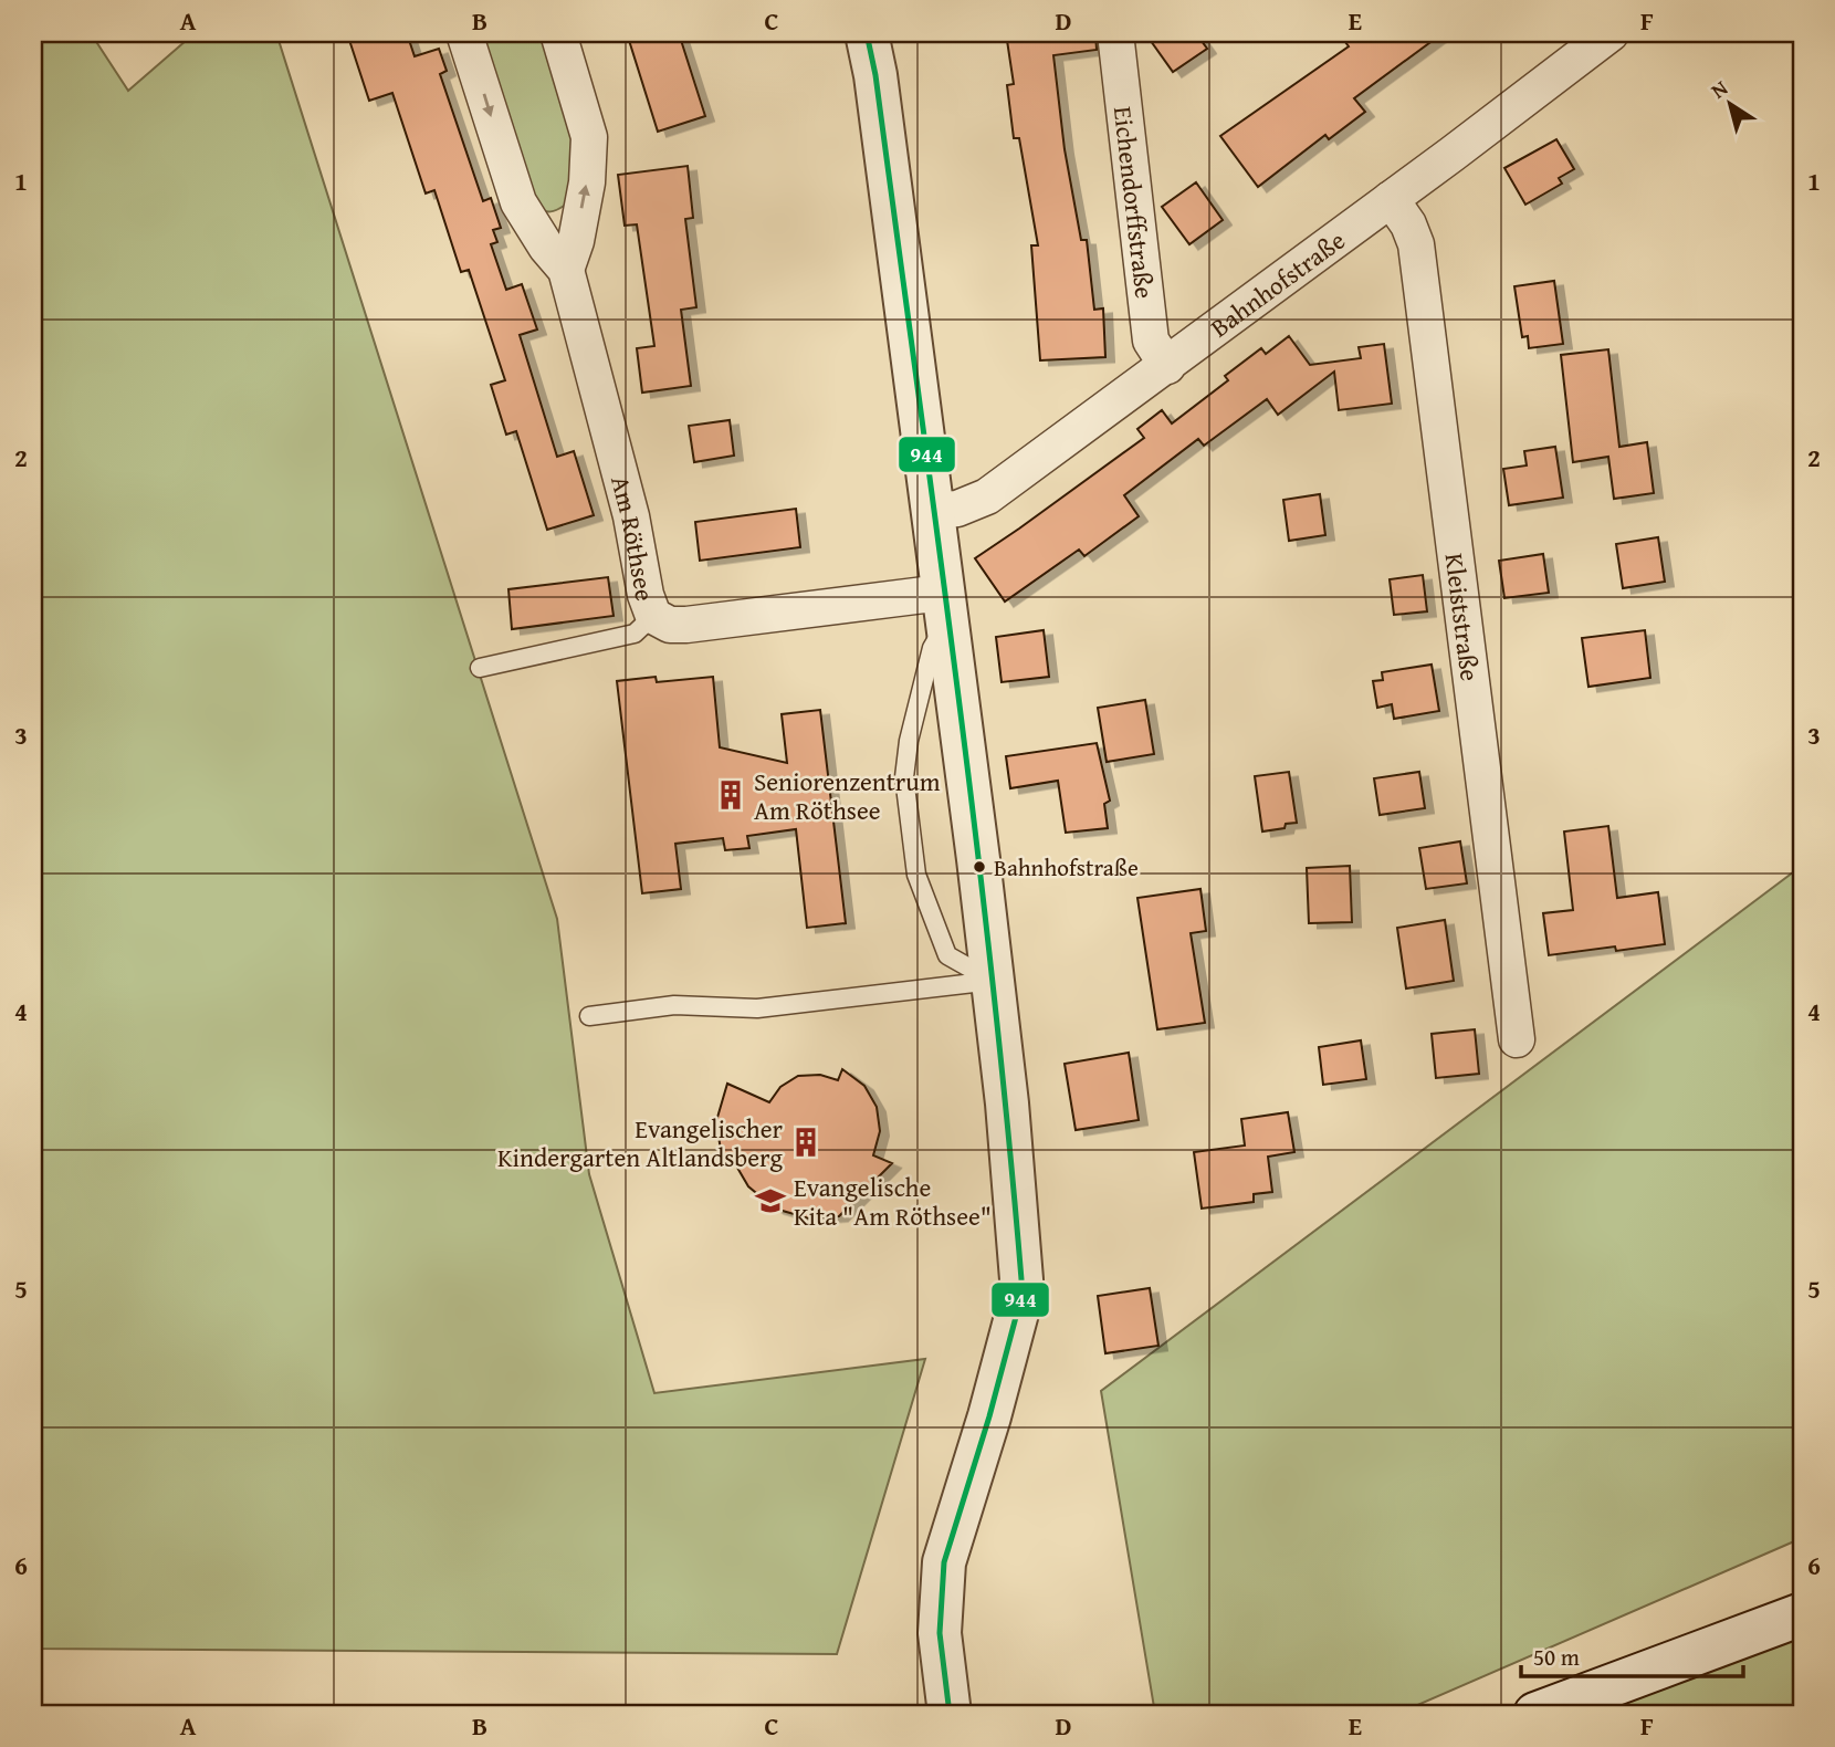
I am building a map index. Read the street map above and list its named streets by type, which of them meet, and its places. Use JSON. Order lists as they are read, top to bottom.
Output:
{
  "streets": {
    "street": [
      "Eichendorffstraße",
      "Bahnhofstraße",
      "Am Röthsee",
      "Kleiststraße"
    ]
  },
  "crossings": [
    ["Eichendorffstraße", "Bahnhofstraße"],
    ["Bahnhofstraße", "Kleiststraße"]
  ],
  "places": {
    "building": ["Seniorenzentrum Am Röthsee", "Evangelischer Kindergarten Altlandsberg"],
    "other": ["Bahnhofstraße"],
    "school or university": ["Evangelische Kita \"Am Röthsee\""]
  },
  "lines": ["transit line 944"],
  "scale_bar": "50 m",
  "north": "top left",
  "grid": {
    "columns": [
      "A",
      "B",
      "C",
      "D",
      "E",
      "F"
    ],
    "rows": [
      "1",
      "2",
      "3",
      "4",
      "5",
      "6"
    ]
  }
}
